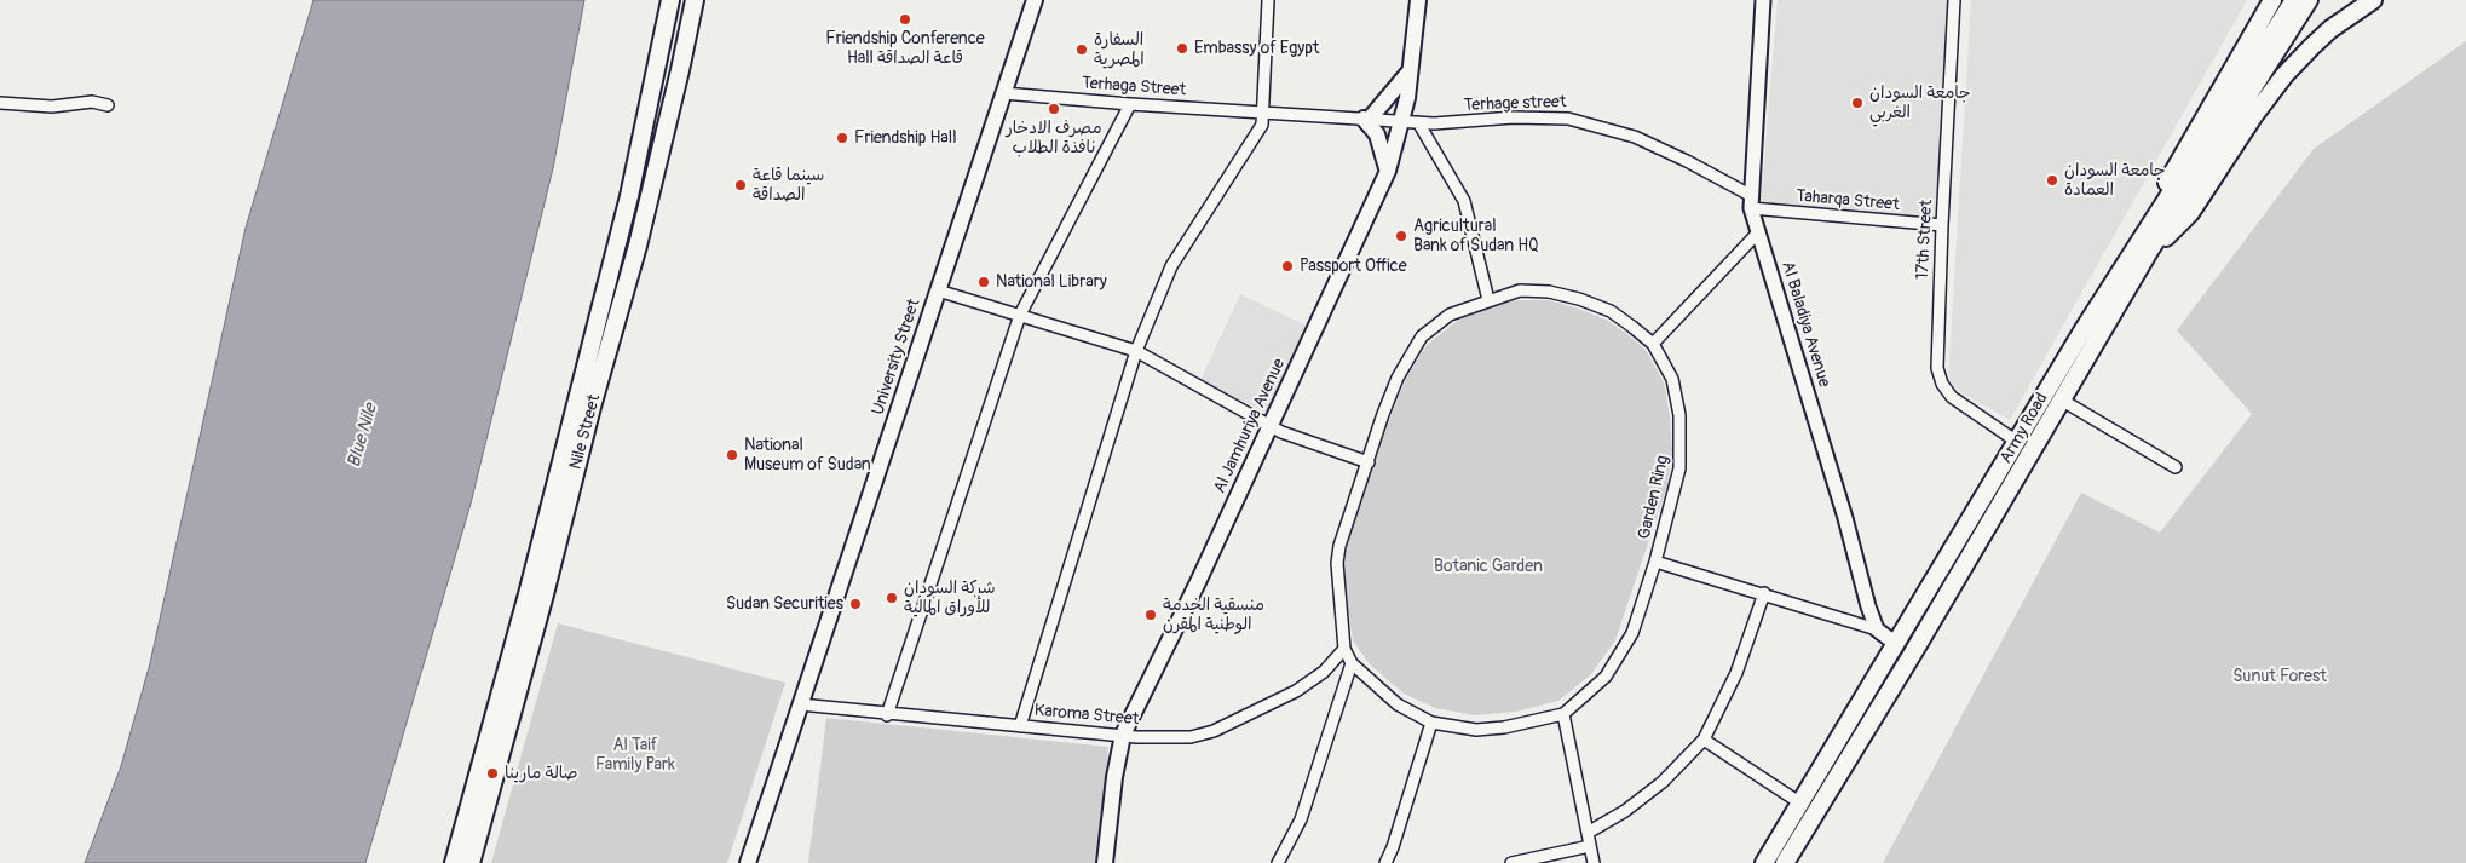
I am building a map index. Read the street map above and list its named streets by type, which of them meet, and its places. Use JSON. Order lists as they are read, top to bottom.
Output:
{
  "streets": {
    "main road": [
      "University Street",
      "Al Jamhuriya Avenue",
      "Army Road",
      "Nile Street"
    ],
    "street": [
      "Terhaga Street",
      "Terhage street",
      "Taharqa Street",
      "17th Street",
      "Al Baladiya Avenue",
      "Garden Ring",
      "Karoma Street"
    ]
  },
  "crossings": [
    ["Terhaga Street", "Terhage street"],
    ["Terhaga Street", "University Street"],
    ["Terhage street", "Taharqa Street"],
    ["Terhage street", "Al Baladiya Avenue"],
    ["Terhage street", "Al Jamhuriya Avenue"],
    ["Taharqa Street", "17th Street"],
    ["Taharqa Street", "Al Baladiya Avenue"],
    ["17th Street", "Army Road"],
    ["Al Baladiya Avenue", "Army Road"],
    ["University Street", "Karoma Street"],
    ["Al Jamhuriya Avenue", "Karoma Street"],
    ["Garden Ring", "Karoma Street"]
  ],
  "water": ["Blue Nile"],
  "parks": ["Botanic Garden", "Sunut Forest", "Al Taif Family Park"],
  "places": [
    "Friendship Conference Hall قاعة الصداقة",
    "Embassy of Egypt",
    "السفارة المصرية",
    "جامعة السودان الغربي",
    "مصرف الادخار نافذة الطلاب",
    "Friendship Hall",
    "جامعة السودان العمادة",
    "سينما قاعة الصداقة",
    "Agricultural Bank of Sudan HQ",
    "Passport Office",
    "National Library",
    "National Museum of Sudan",
    "شركة السودان للأوراق المالية",
    "Sudan Securities",
    "منسقية الخدمة الوطنية المقرن",
    "صالة مارينا"
  ]
}
